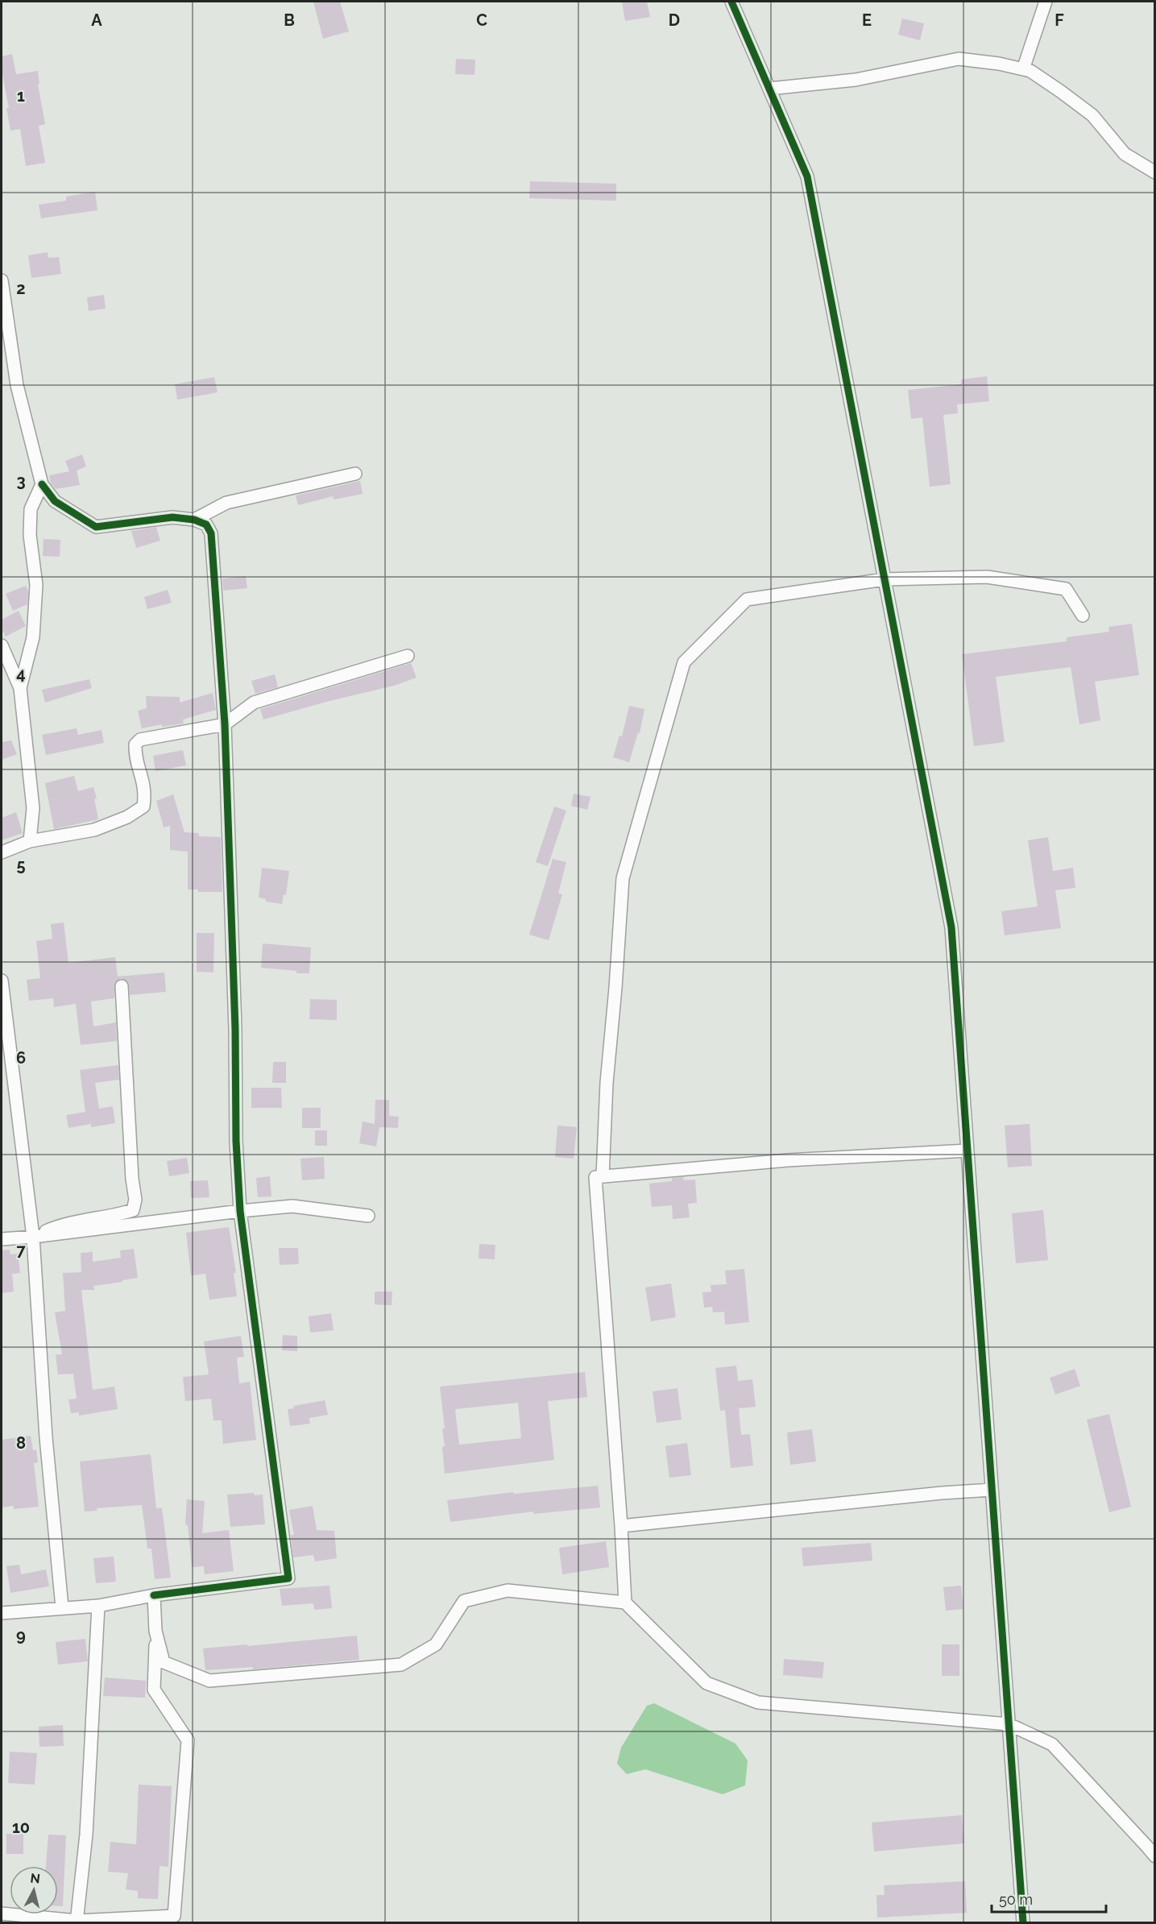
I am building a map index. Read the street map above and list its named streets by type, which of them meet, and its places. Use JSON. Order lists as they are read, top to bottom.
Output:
{
  "scale_bar": "50 m",
  "north": "top",
  "grid": {
    "columns": [
      "A",
      "B",
      "C",
      "D",
      "E",
      "F"
    ],
    "rows": [
      "1",
      "2",
      "3",
      "4",
      "5",
      "6",
      "7",
      "8",
      "9",
      "10"
    ]
  }
}
